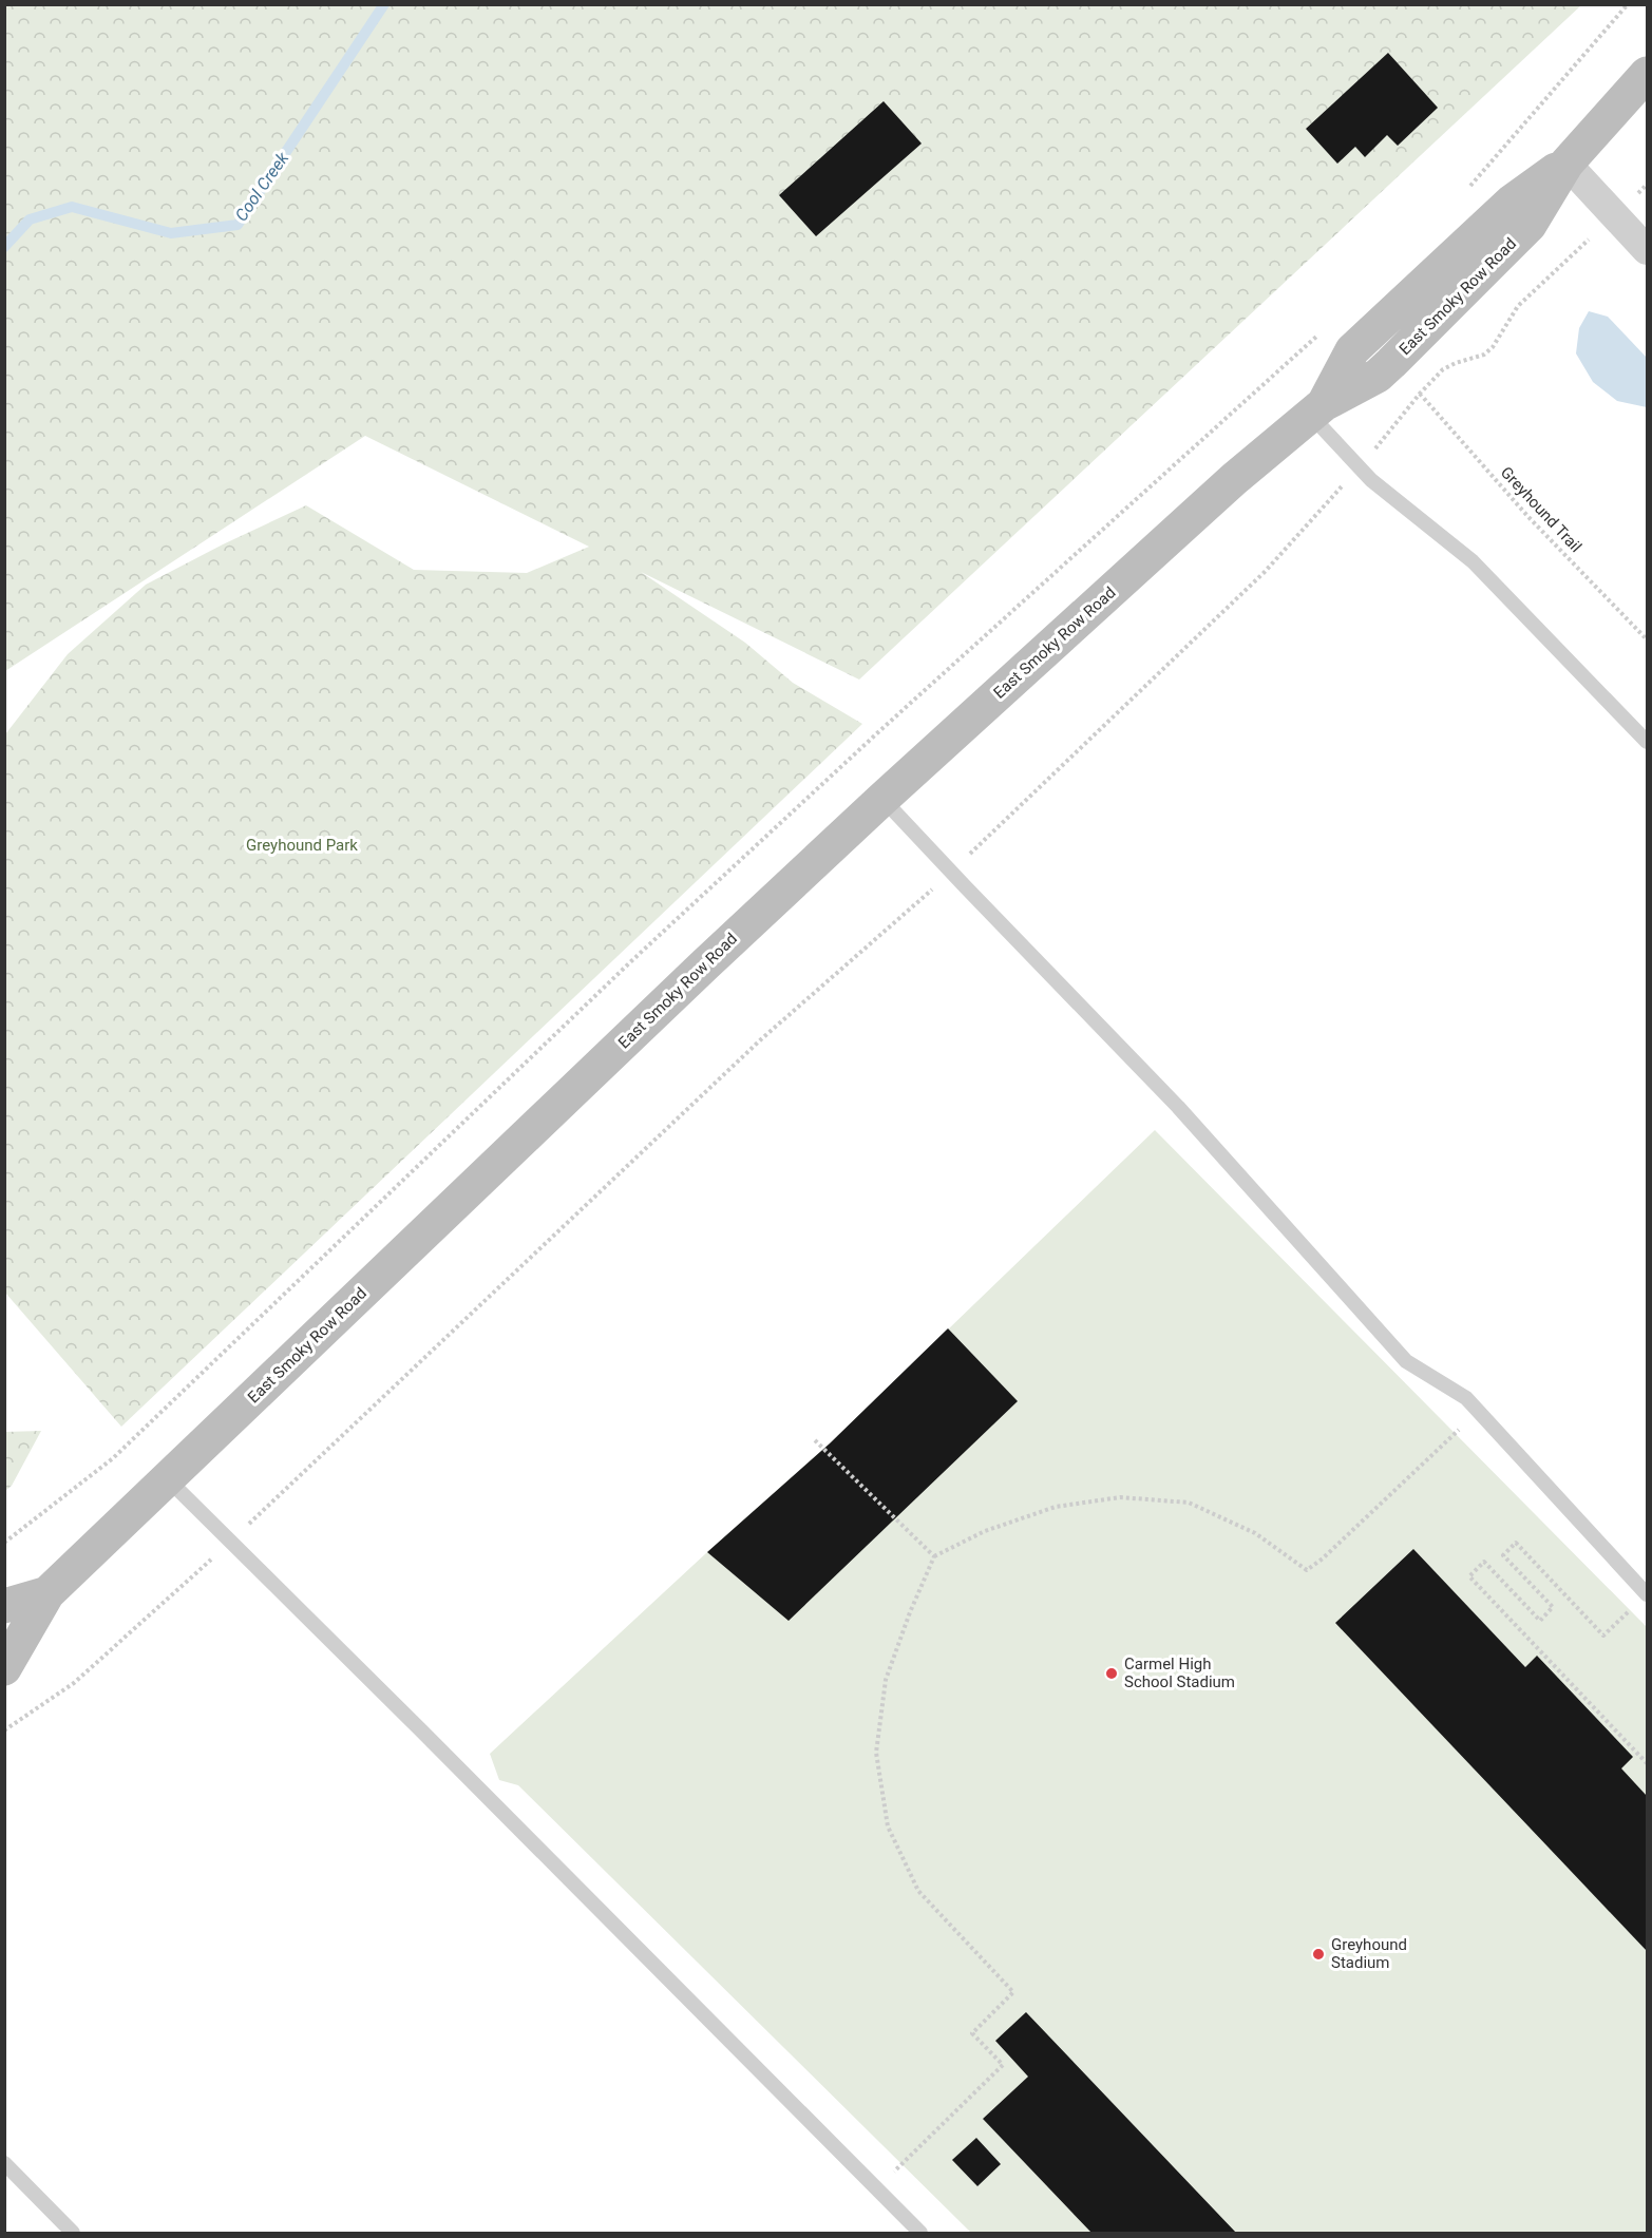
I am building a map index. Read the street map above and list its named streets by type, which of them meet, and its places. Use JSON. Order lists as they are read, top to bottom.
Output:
{
  "streets": {
    "street": ["East Smoky Row Road"],
    "path": ["Greyhound Trail"]
  },
  "water": ["Cool Creek"],
  "parks": ["Greyhound Park"],
  "places": ["Carmel High School Stadium", "Greyhound Stadium"]
}
